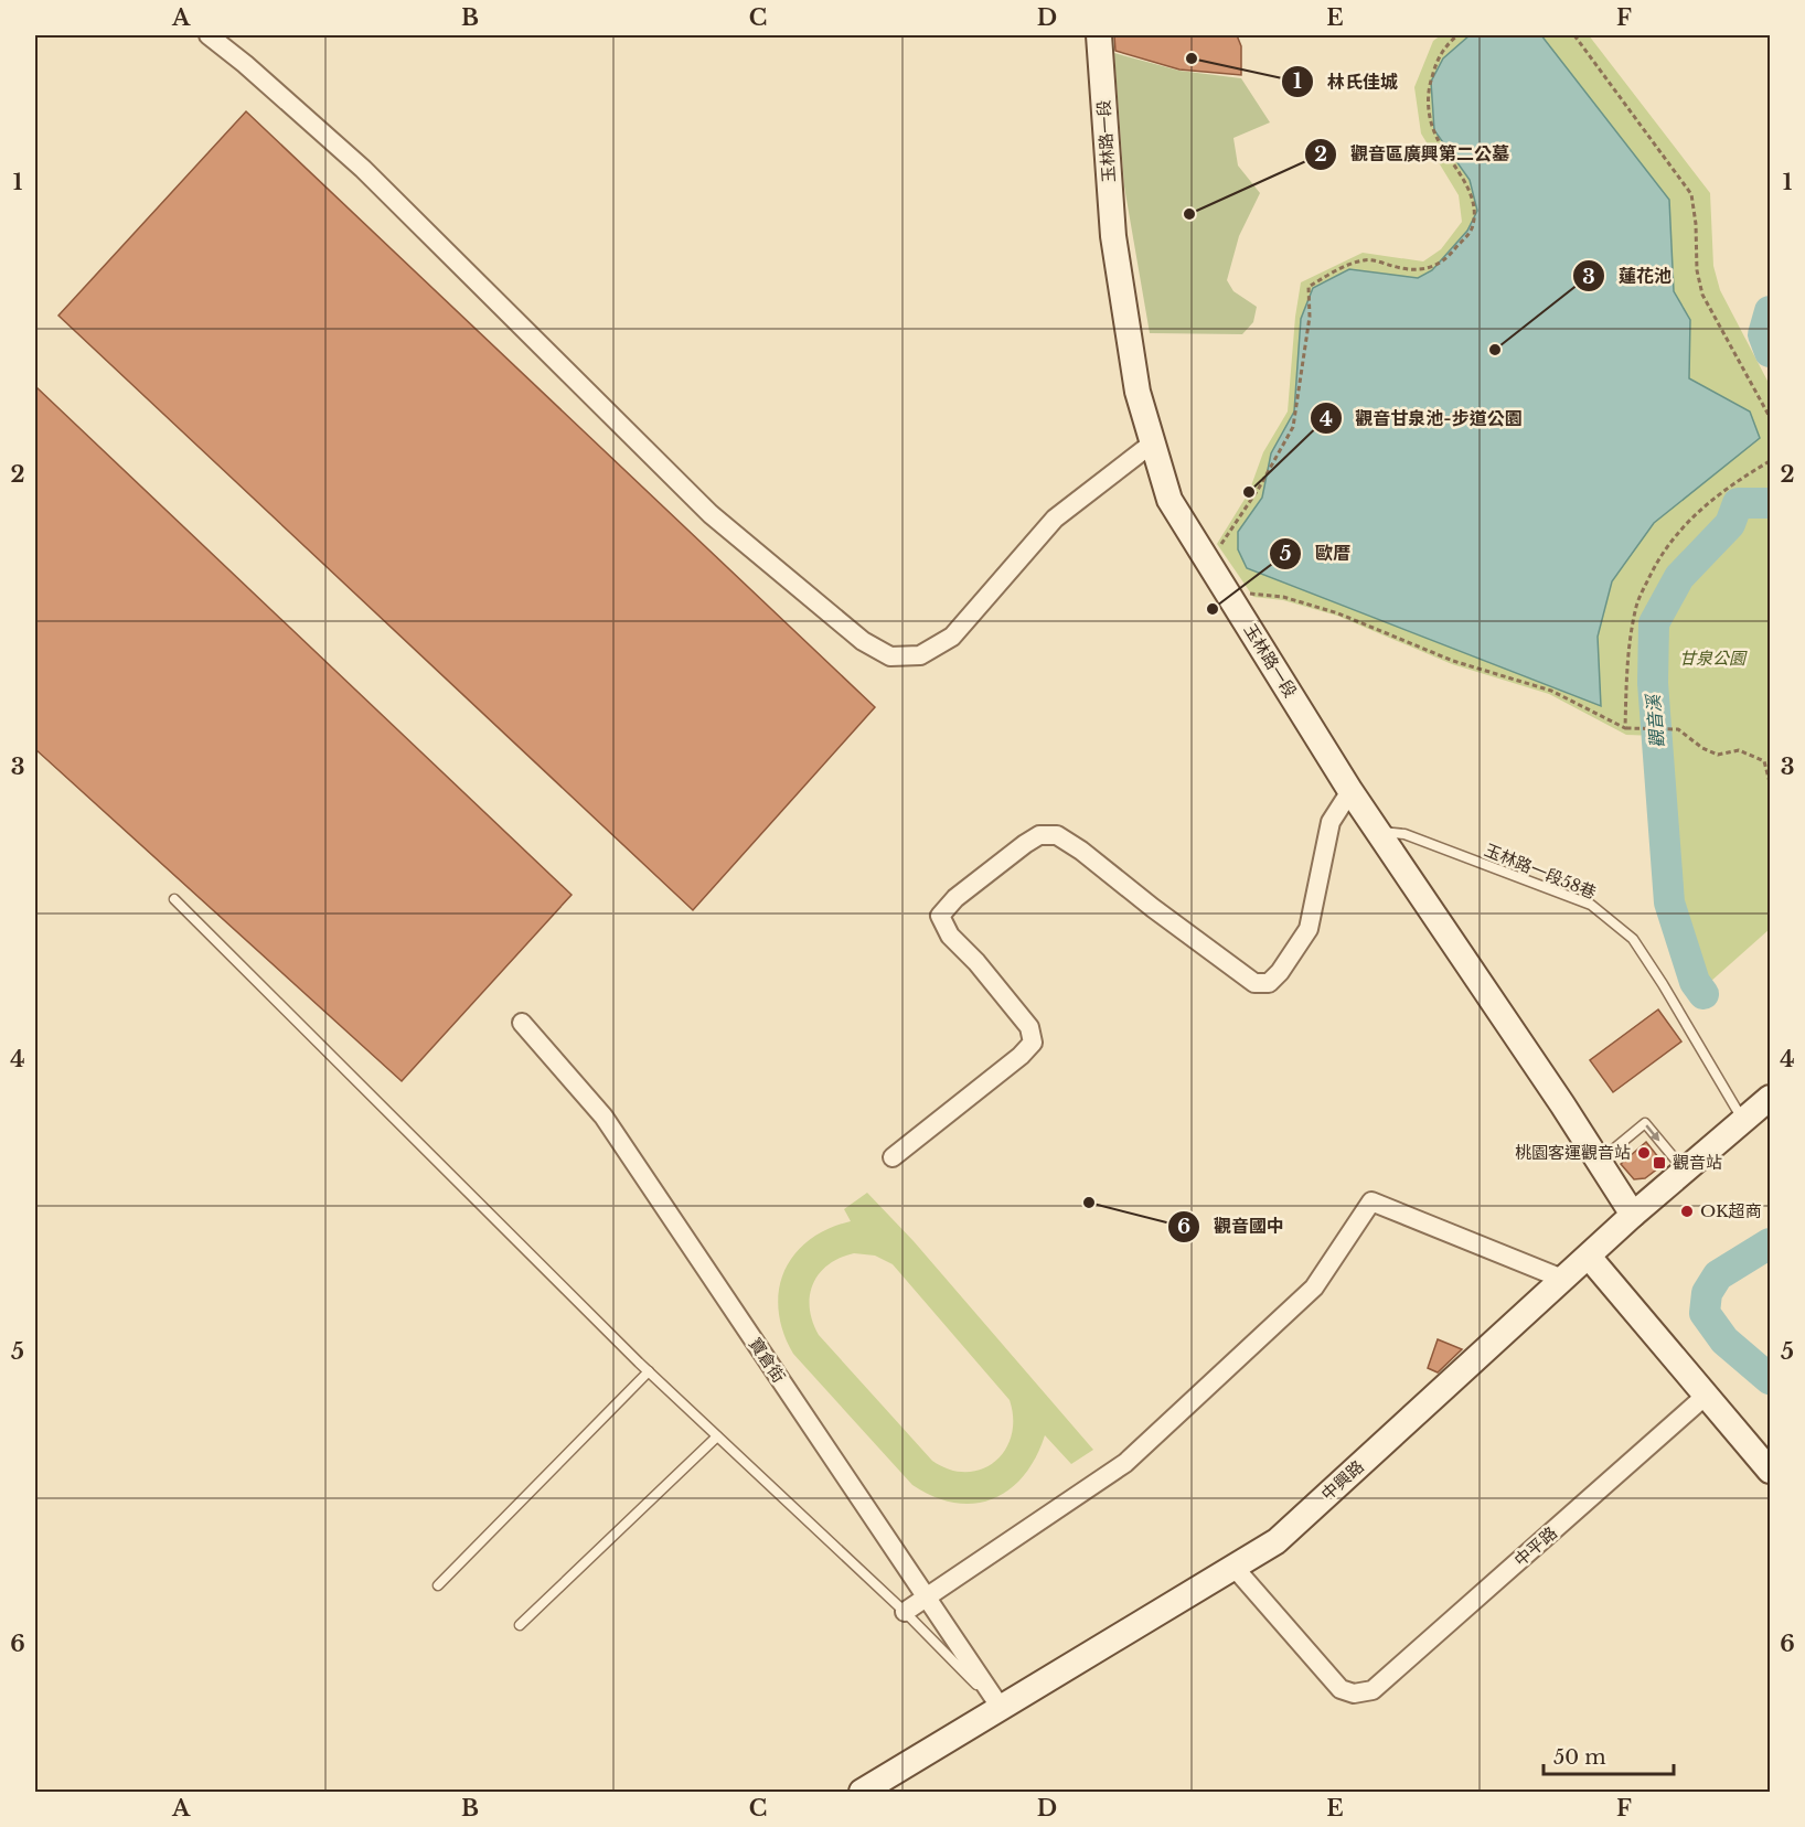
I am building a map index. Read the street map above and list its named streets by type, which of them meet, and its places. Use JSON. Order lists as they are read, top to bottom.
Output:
{
  "streets": {
    "street": [
      "玉林路一段",
      "寶倉街",
      "中興路",
      "中平路"
    ],
    "lane": ["玉林路一段58巷"]
  },
  "crossings": [
    ["玉林路一段", "玉林路一段58巷"],
    ["玉林路一段", "中興路"],
    ["玉林路一段58巷", "中興路"],
    ["寶倉街", "中興路"],
    ["中興路", "中平路"]
  ],
  "water": ["觀音溪"],
  "parks": ["甘泉公園"],
  "places": {
    "other": [
      "林氏佳城",
      "觀音區廣興第二公墓",
      "蓮花池",
      "觀音甘泉池-步道公園",
      "歐厝",
      "桃園客運觀音站",
      "觀音國中",
      "OK超商"
    ],
    "transit": ["觀音站"]
  },
  "scale_bar": "50 m",
  "grid": {
    "columns": [
      "A",
      "B",
      "C",
      "D",
      "E",
      "F"
    ],
    "rows": [
      "1",
      "2",
      "3",
      "4",
      "5",
      "6"
    ]
  }
}
